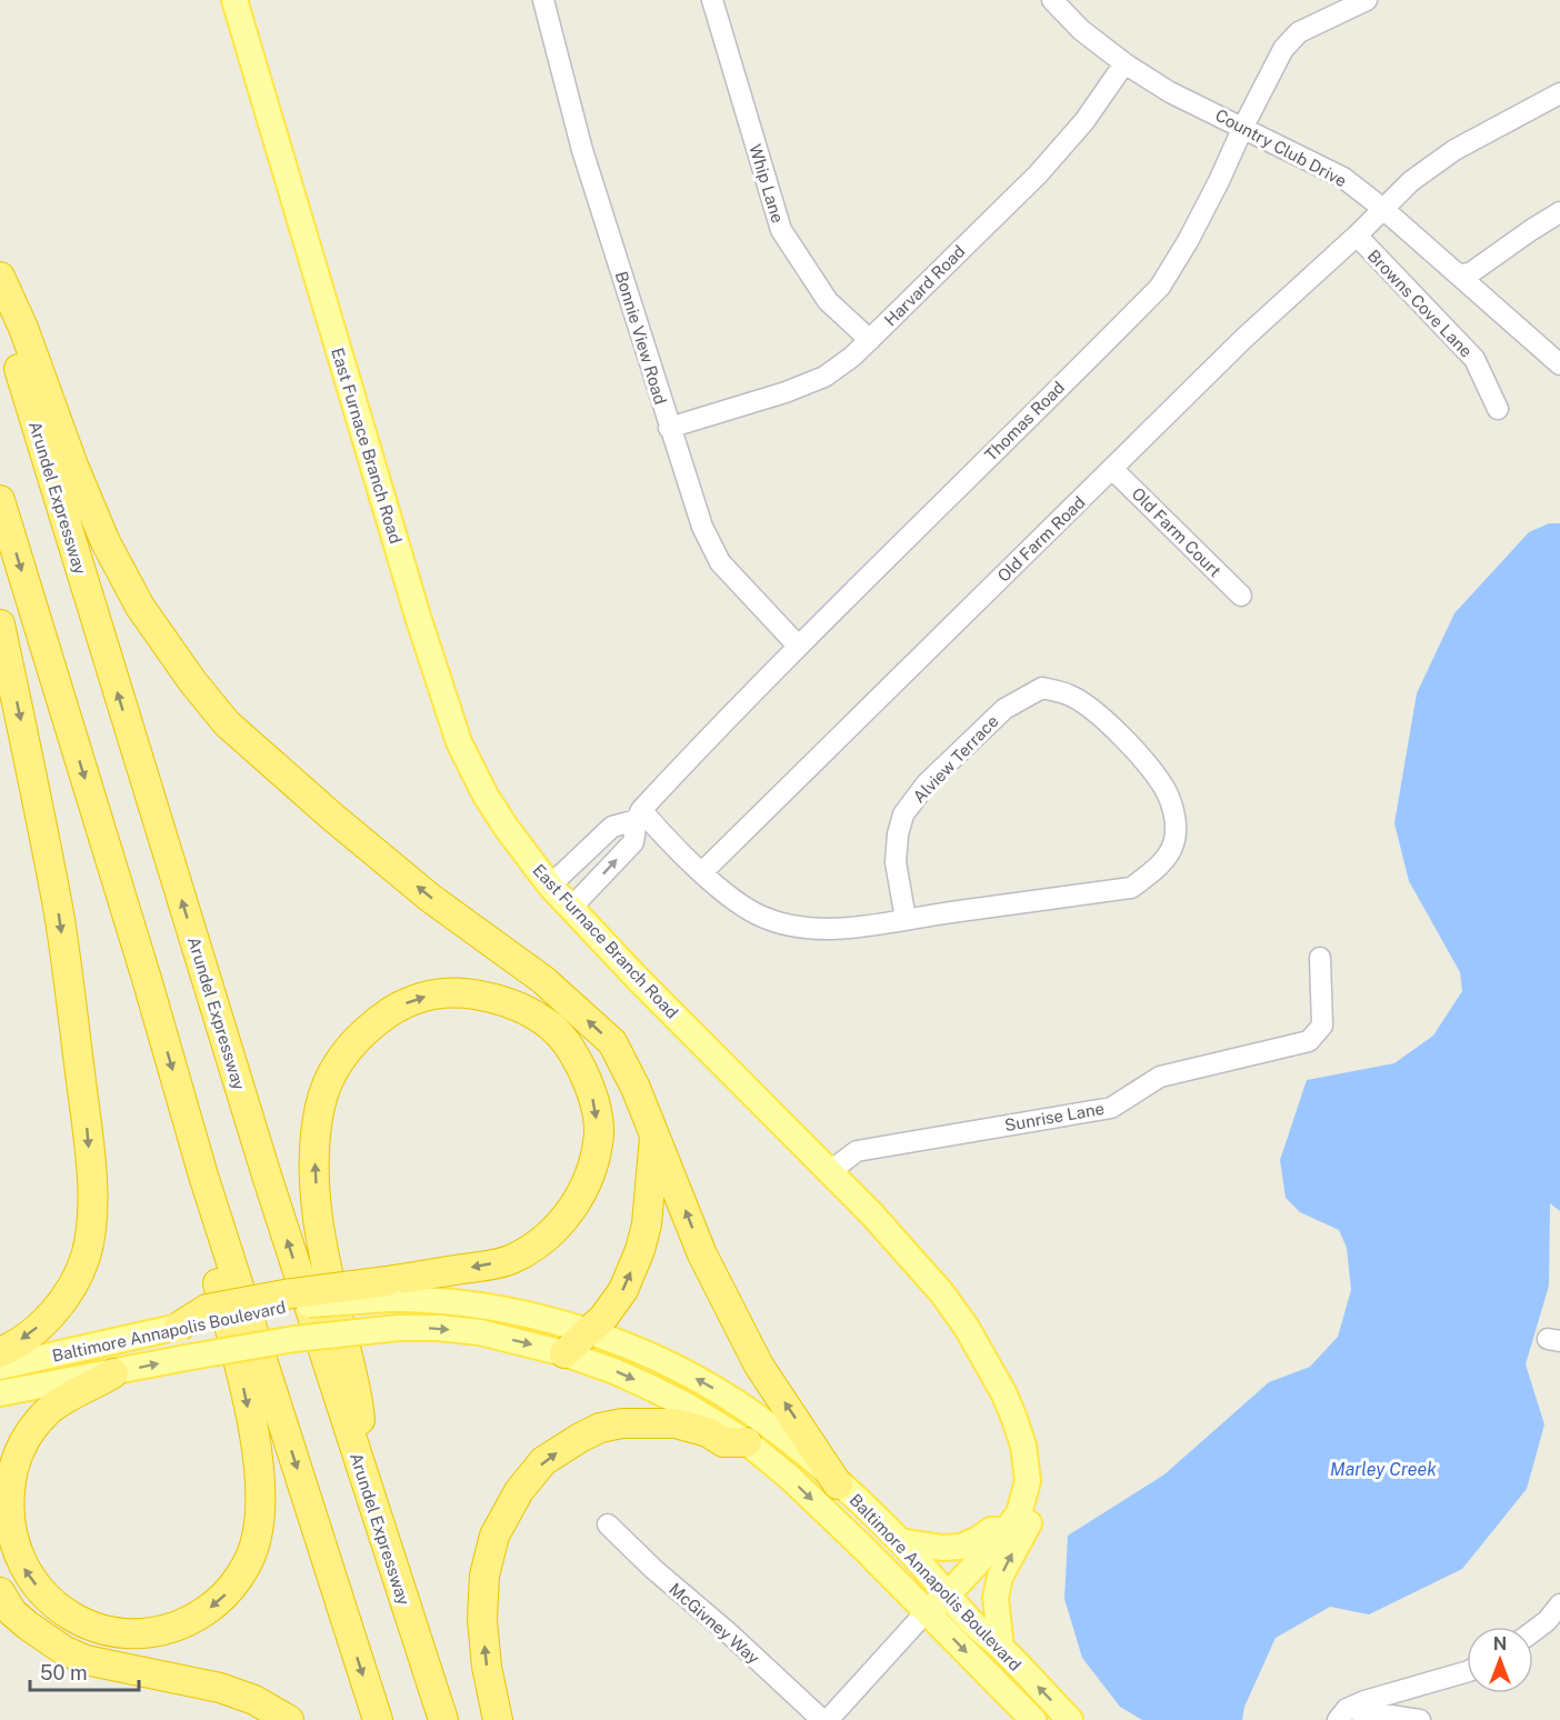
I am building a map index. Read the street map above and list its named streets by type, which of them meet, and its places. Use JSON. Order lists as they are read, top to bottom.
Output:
{
  "streets": {
    "highway": ["Arundel Expressway"],
    "main road": ["East Furnace Branch Road", "Baltimore Annapolis Boulevard"],
    "street": [
      "Country Club Drive",
      "Whip Lane",
      "Harvard Road",
      "Browns Cove Lane",
      "Bonnie View Road",
      "Thomas Road",
      "Old Farm Court",
      "Old Farm Road",
      "Alview Terrace",
      "Sunrise Lane",
      "McGivney Way"
    ]
  },
  "crossings": [
    ["Country Club Drive", "Harvard Road"],
    ["Country Club Drive", "Thomas Road"],
    ["Country Club Drive", "Old Farm Road"],
    ["Whip Lane", "Harvard Road"],
    ["Harvard Road", "Bonnie View Road"],
    ["Browns Cove Lane", "Old Farm Road"],
    ["Bonnie View Road", "Thomas Road"],
    ["Thomas Road", "East Furnace Branch Road"],
    ["Thomas Road", "Alview Terrace"],
    ["East Furnace Branch Road", "Sunrise Lane"],
    ["East Furnace Branch Road", "Baltimore Annapolis Boulevard"],
    ["East Furnace Branch Road", "McGivney Way"],
    ["Old Farm Court", "Old Farm Road"],
    ["Old Farm Road", "Alview Terrace"],
    ["Baltimore Annapolis Boulevard", "McGivney Way"]
  ],
  "water": ["Marley Creek"],
  "scale_bar": "50 m",
  "north": "top"
}
